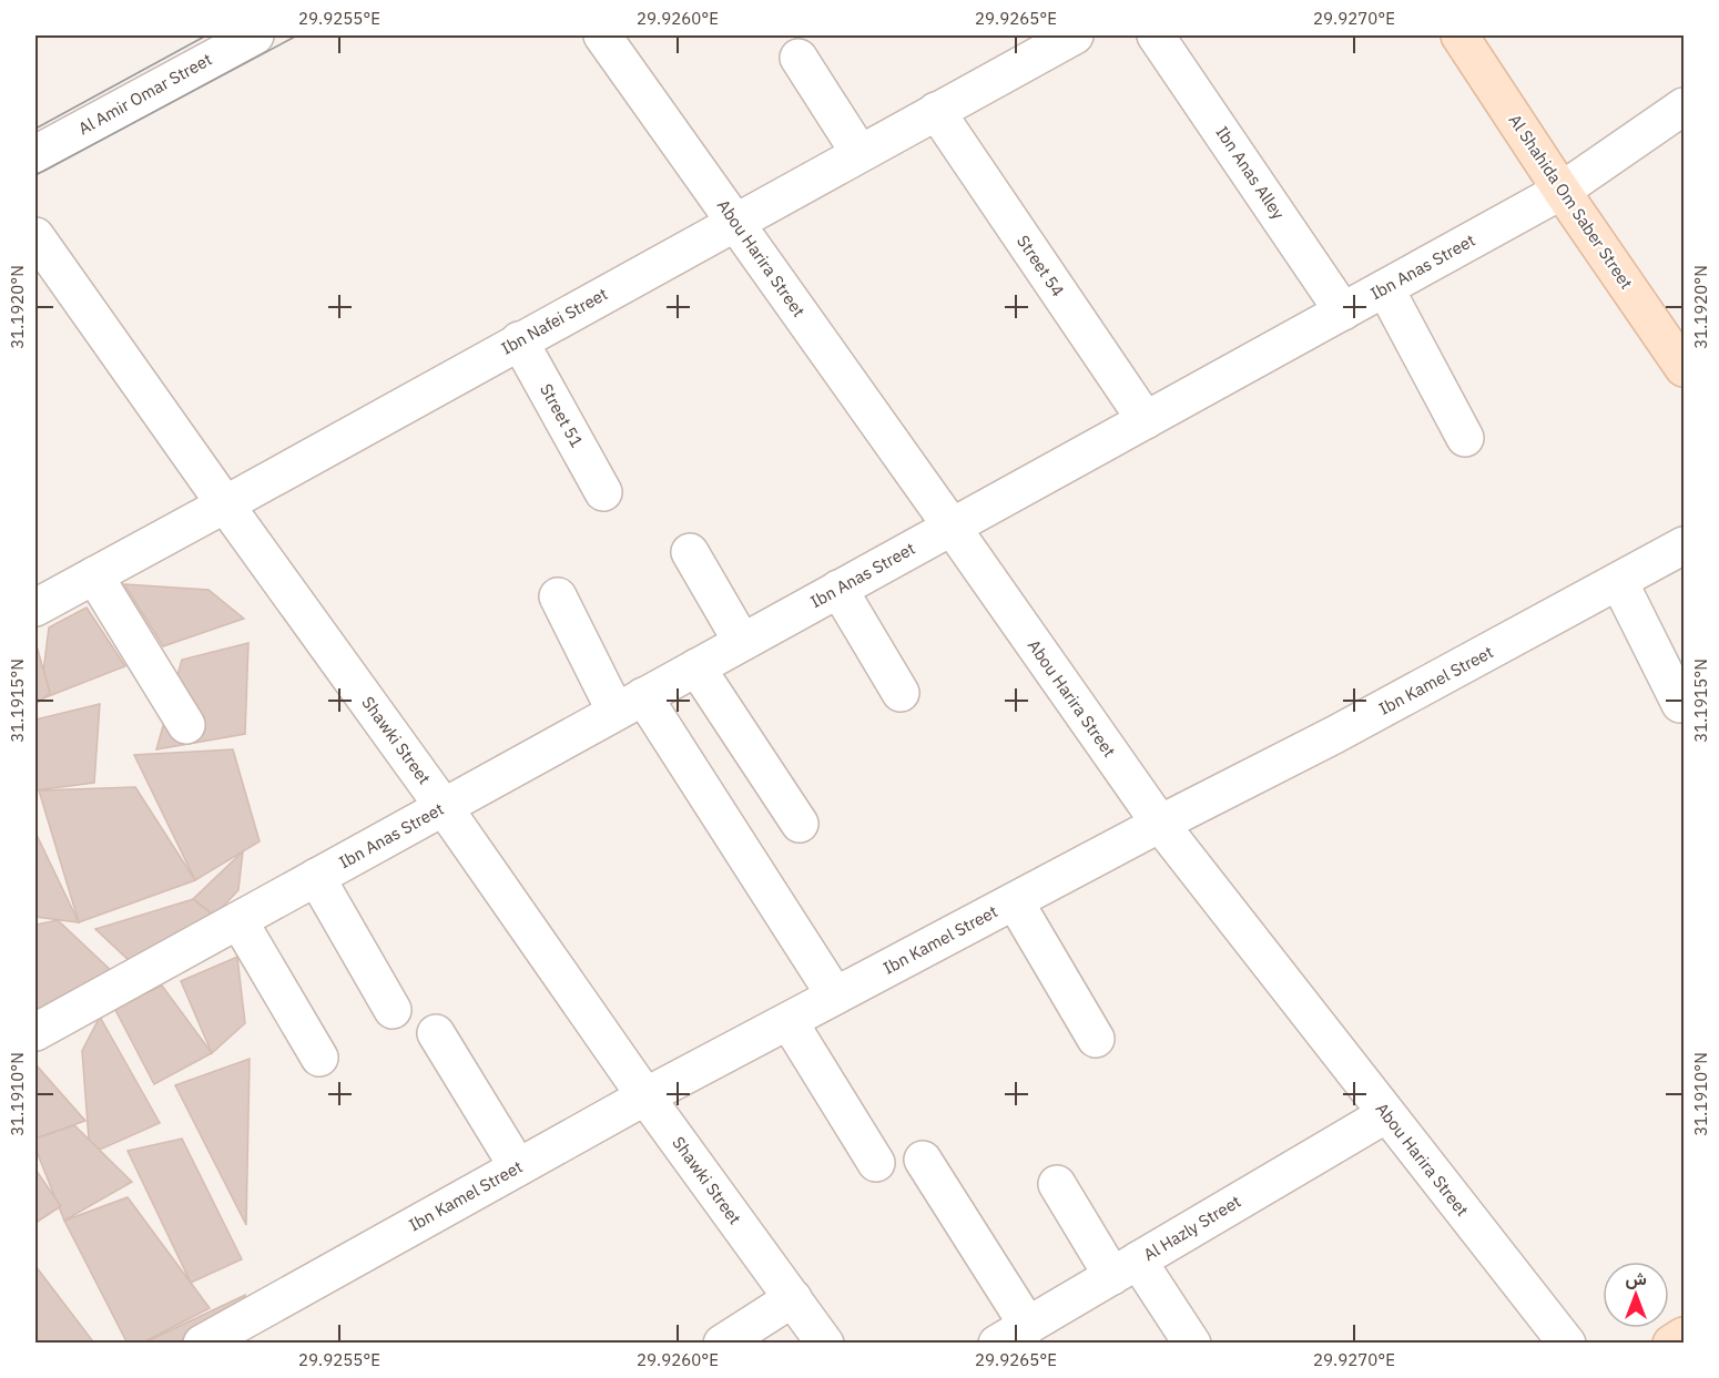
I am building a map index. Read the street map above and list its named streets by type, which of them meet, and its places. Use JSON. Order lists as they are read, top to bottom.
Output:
{
  "streets": {
    "street": [
      "Al Amir Omar Street",
      "Ibn Anas Alley",
      "Al Shahida Om Saber Street",
      "Abou Harira Street",
      "Street 54",
      "Ibn Anas Street",
      "Ibn Nafei Street",
      "Street 51",
      "Ibn Kamel Street",
      "Shawki Street",
      "Al Hazly Street"
    ]
  },
  "crossings": [
    ["Ibn Anas Alley", "Ibn Anas Street"],
    ["Al Shahida Om Saber Street", "Ibn Anas Street"],
    ["Abou Harira Street", "Ibn Anas Street"],
    ["Abou Harira Street", "Ibn Nafei Street"],
    ["Abou Harira Street", "Ibn Kamel Street"],
    ["Abou Harira Street", "Al Hazly Street"],
    ["Street 54", "Ibn Anas Street"],
    ["Street 54", "Ibn Nafei Street"],
    ["Ibn Anas Street", "Shawki Street"],
    ["Ibn Nafei Street", "Street 51"],
    ["Ibn Nafei Street", "Shawki Street"],
    ["Ibn Kamel Street", "Shawki Street"]
  ],
  "north": "top",
  "coordinates": [
    "29.9255°E",
    "29.9260°E",
    "29.9265°E",
    "29.9270°E",
    "31.1920°N",
    "31.1915°N",
    "31.1910°N"
  ]
}
